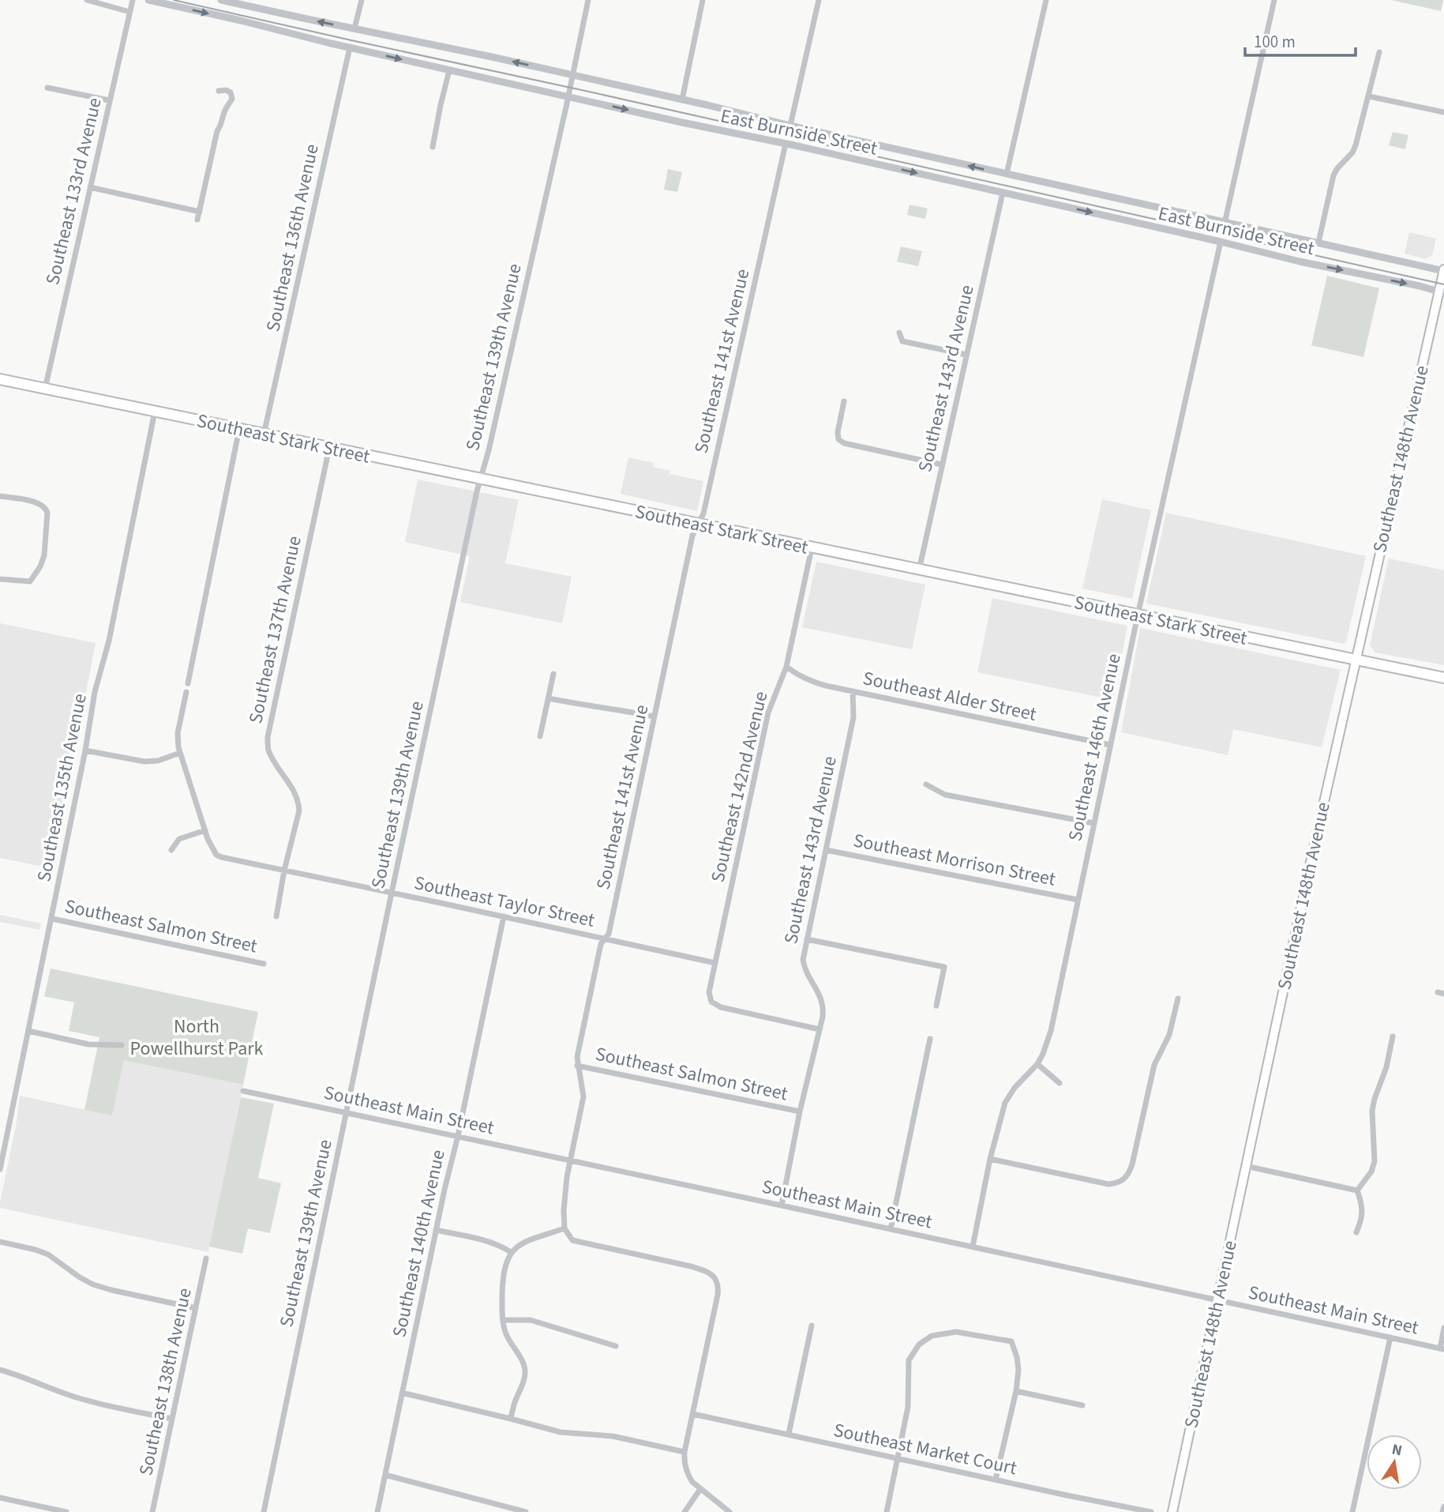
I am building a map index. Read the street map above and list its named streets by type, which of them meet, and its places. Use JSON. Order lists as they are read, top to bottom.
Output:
{
  "streets": {
    "main road": ["Southeast Stark Street", "Southeast 148th Avenue"],
    "street": [
      "East Burnside Street",
      "Southeast 133rd Avenue",
      "Southeast 136th Avenue",
      "Southeast 139th Avenue",
      "Southeast 141st Avenue",
      "Southeast 143rd Avenue",
      "Southeast 137th Avenue",
      "Southeast Alder Street",
      "Southeast 146th Avenue",
      "Southeast 142nd Avenue",
      "Southeast 135th Avenue",
      "Southeast Morrison Street",
      "Southeast Taylor Street",
      "Southeast Salmon Street",
      "Southeast Main Street",
      "Southeast 140th Avenue",
      "Southeast 138th Avenue",
      "Southeast Market Court"
    ]
  },
  "crossings": [
    ["East Burnside Street", "Southeast 136th Avenue"],
    ["East Burnside Street", "Southeast 139th Avenue"],
    ["East Burnside Street", "Southeast 141st Avenue"],
    ["East Burnside Street", "Southeast 143rd Avenue"],
    ["East Burnside Street", "Southeast 148th Avenue"],
    ["East Burnside Street", "Southeast 146th Avenue"],
    ["Southeast 133rd Avenue", "Southeast Stark Street"],
    ["Southeast 136th Avenue", "Southeast Stark Street"],
    ["Southeast 139th Avenue", "Southeast Stark Street"],
    ["Southeast 139th Avenue", "Southeast Taylor Street"],
    ["Southeast 139th Avenue", "Southeast Main Street"],
    ["Southeast 141st Avenue", "Southeast Stark Street"],
    ["Southeast 141st Avenue", "Southeast Taylor Street"],
    ["Southeast 141st Avenue", "Southeast Salmon Street"],
    ["Southeast 141st Avenue", "Southeast Main Street"],
    ["Southeast 143rd Avenue", "Southeast Stark Street"],
    ["Southeast 143rd Avenue", "Southeast Alder Street"],
    ["Southeast 143rd Avenue", "Southeast 142nd Avenue"],
    ["Southeast 143rd Avenue", "Southeast Morrison Street"],
    ["Southeast 143rd Avenue", "Southeast Salmon Street"],
    ["Southeast 143rd Avenue", "Southeast Main Street"],
    ["Southeast Stark Street", "Southeast 148th Avenue"],
    ["Southeast Stark Street", "Southeast 137th Avenue"],
    ["Southeast Stark Street", "Southeast 146th Avenue"],
    ["Southeast Stark Street", "Southeast 142nd Avenue"],
    ["Southeast Stark Street", "Southeast 135th Avenue"],
    ["Southeast 148th Avenue", "Southeast Main Street"],
    ["Southeast 137th Avenue", "Southeast Taylor Street"],
    ["Southeast Alder Street", "Southeast 146th Avenue"],
    ["Southeast Alder Street", "Southeast 142nd Avenue"],
    ["Southeast 146th Avenue", "Southeast Morrison Street"],
    ["Southeast 146th Avenue", "Southeast Main Street"],
    ["Southeast 142nd Avenue", "Southeast Taylor Street"],
    ["Southeast 135th Avenue", "Southeast Salmon Street"],
    ["Southeast Taylor Street", "Southeast 140th Avenue"],
    ["Southeast Main Street", "Southeast 140th Avenue"]
  ],
  "parks": ["North Powellhurst Park"],
  "scale_bar": "100 m",
  "north": "top"
}
